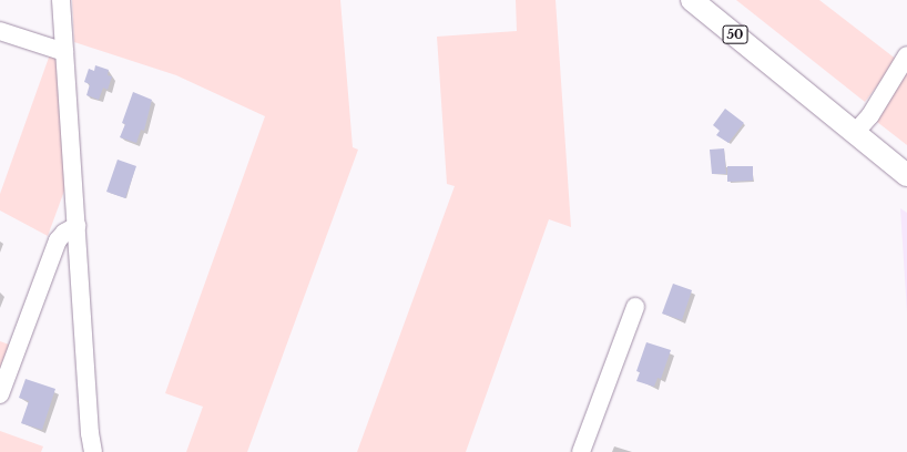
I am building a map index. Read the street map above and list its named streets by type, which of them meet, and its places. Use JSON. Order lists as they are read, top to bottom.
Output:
{
  "streets": {
    "main road": ["50"]
  }
}
